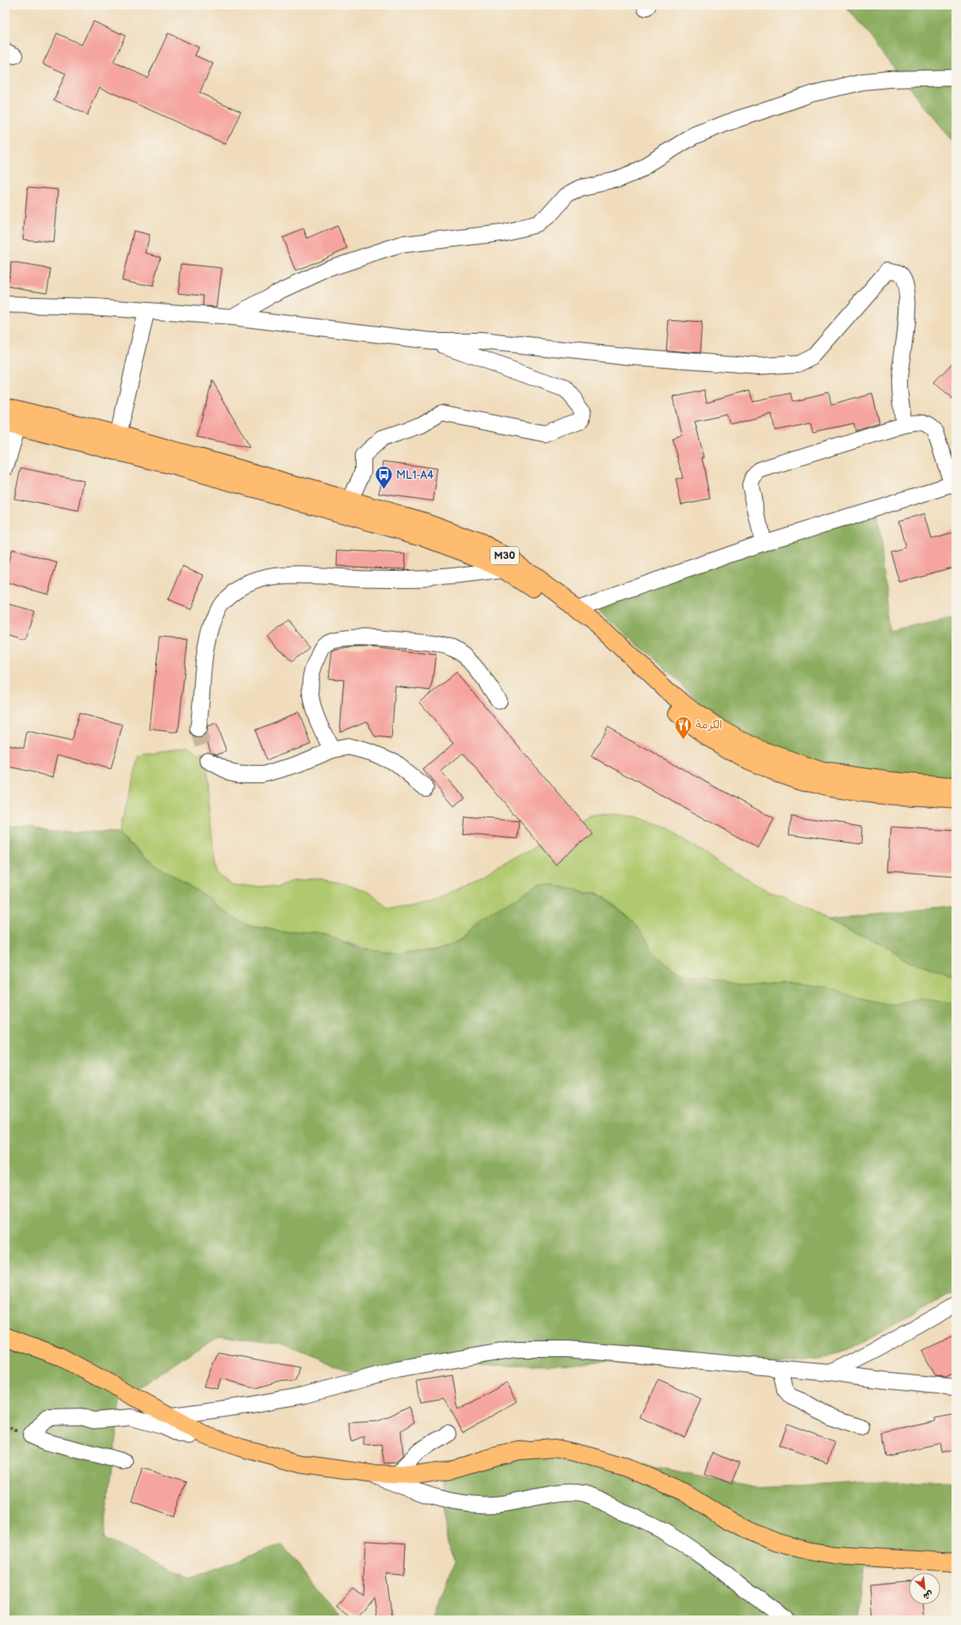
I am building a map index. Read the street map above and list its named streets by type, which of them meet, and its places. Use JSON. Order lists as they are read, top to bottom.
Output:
{
  "streets": {
    "main road": ["M30"]
  },
  "places": {
    "bus stop": ["ML1-A4"],
    "restaurant": ["الكرمة"]
  },
  "north": "bottom right"
}
